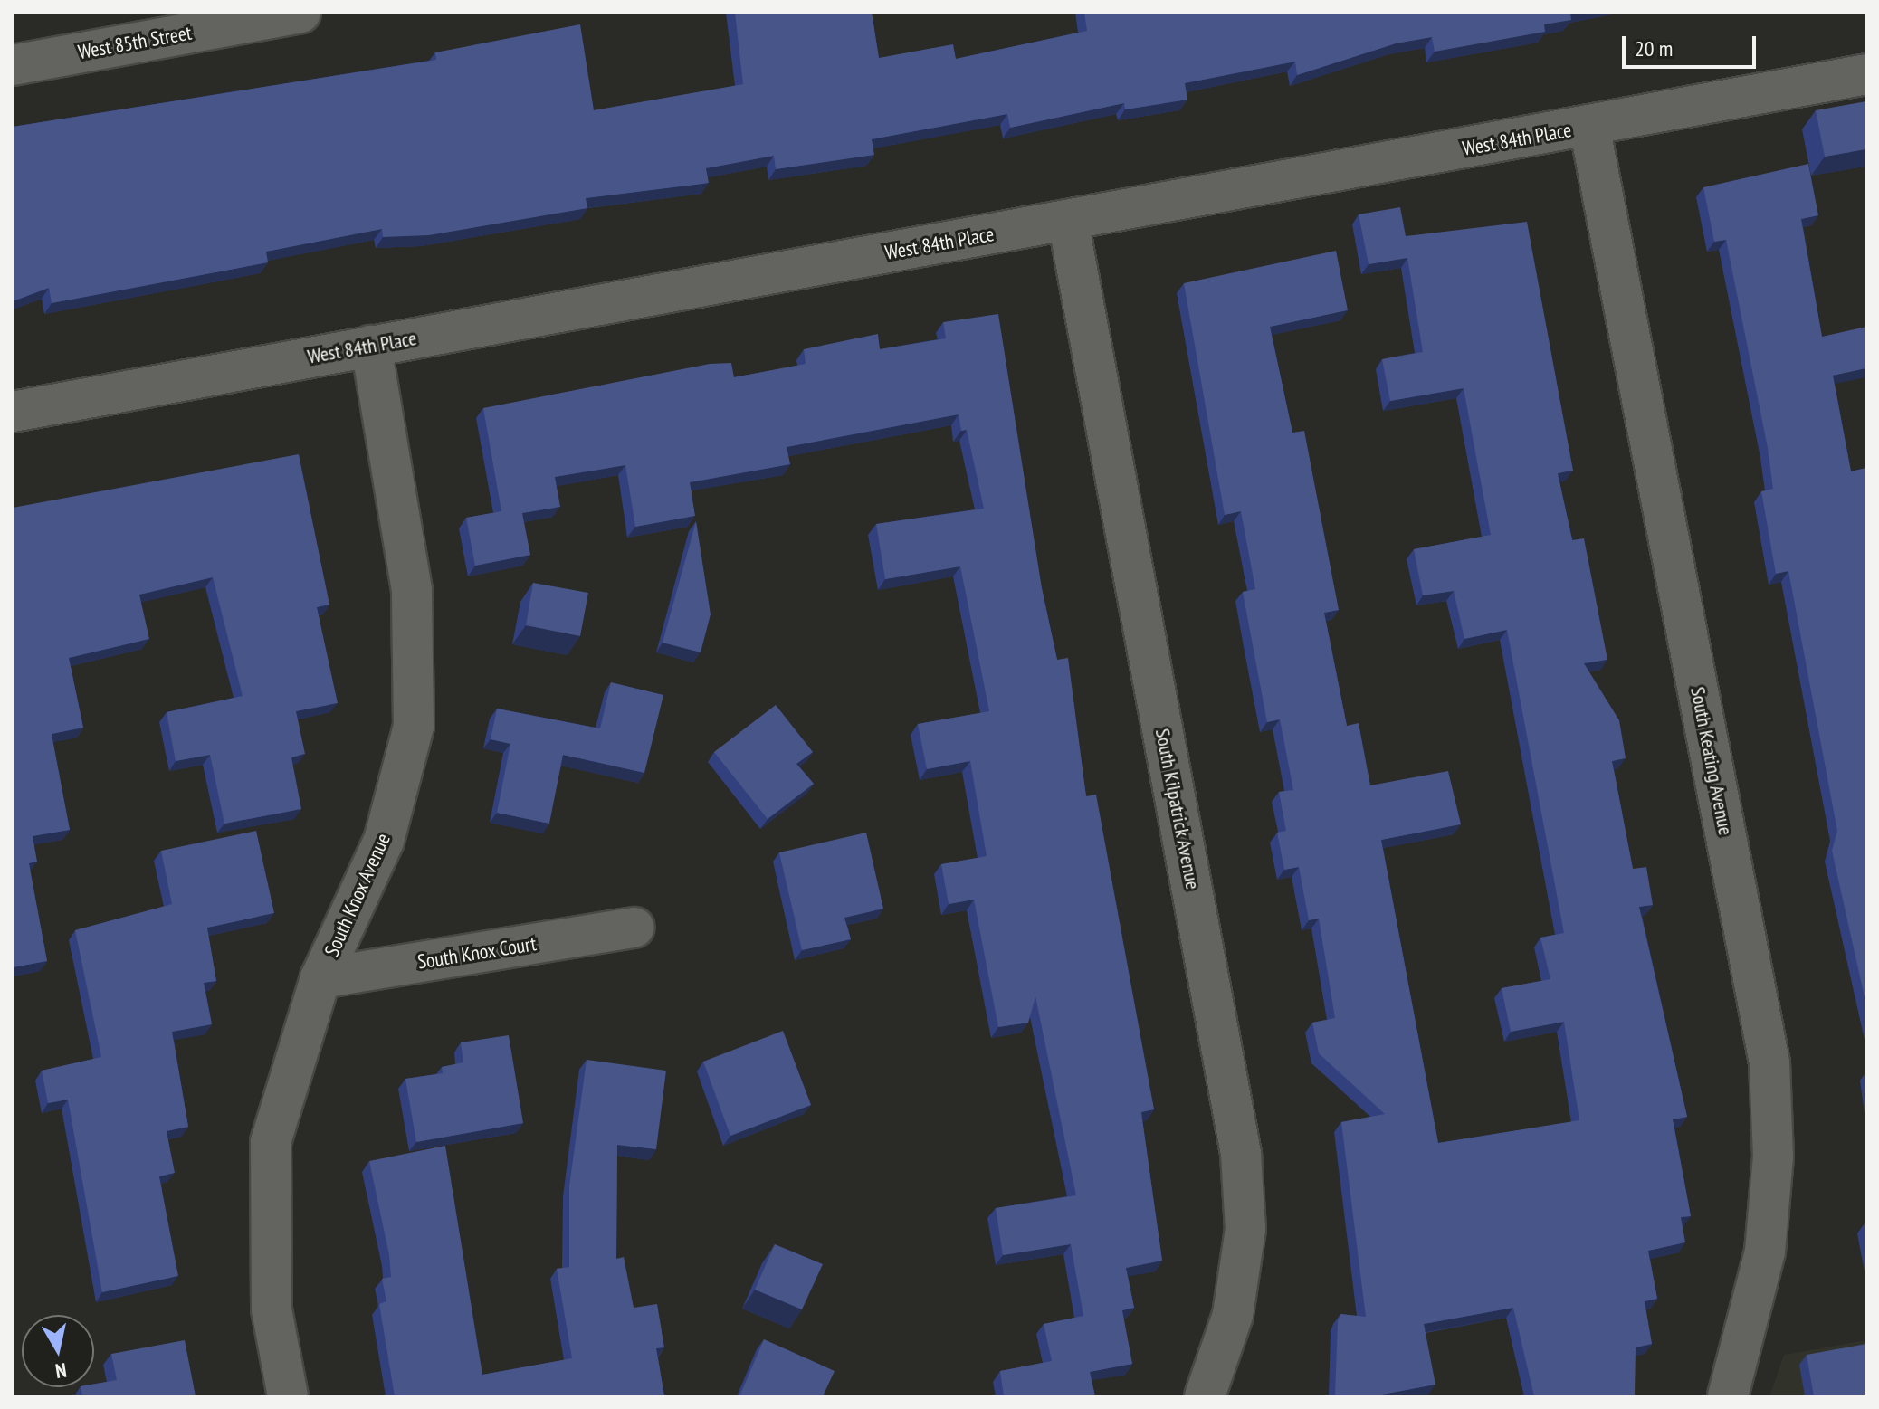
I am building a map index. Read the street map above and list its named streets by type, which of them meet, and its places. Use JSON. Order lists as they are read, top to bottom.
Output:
{
  "streets": {
    "street": [
      "West 85th Street",
      "West 84th Place",
      "South Keating Avenue",
      "South Kilpatrick Avenue",
      "South Knox Avenue",
      "South Knox Court"
    ]
  },
  "crossings": [
    ["West 84th Place", "South Keating Avenue"],
    ["West 84th Place", "South Kilpatrick Avenue"],
    ["West 84th Place", "South Knox Avenue"],
    ["South Knox Avenue", "South Knox Court"]
  ],
  "scale_bar": "20 m",
  "north": "bottom"
}
